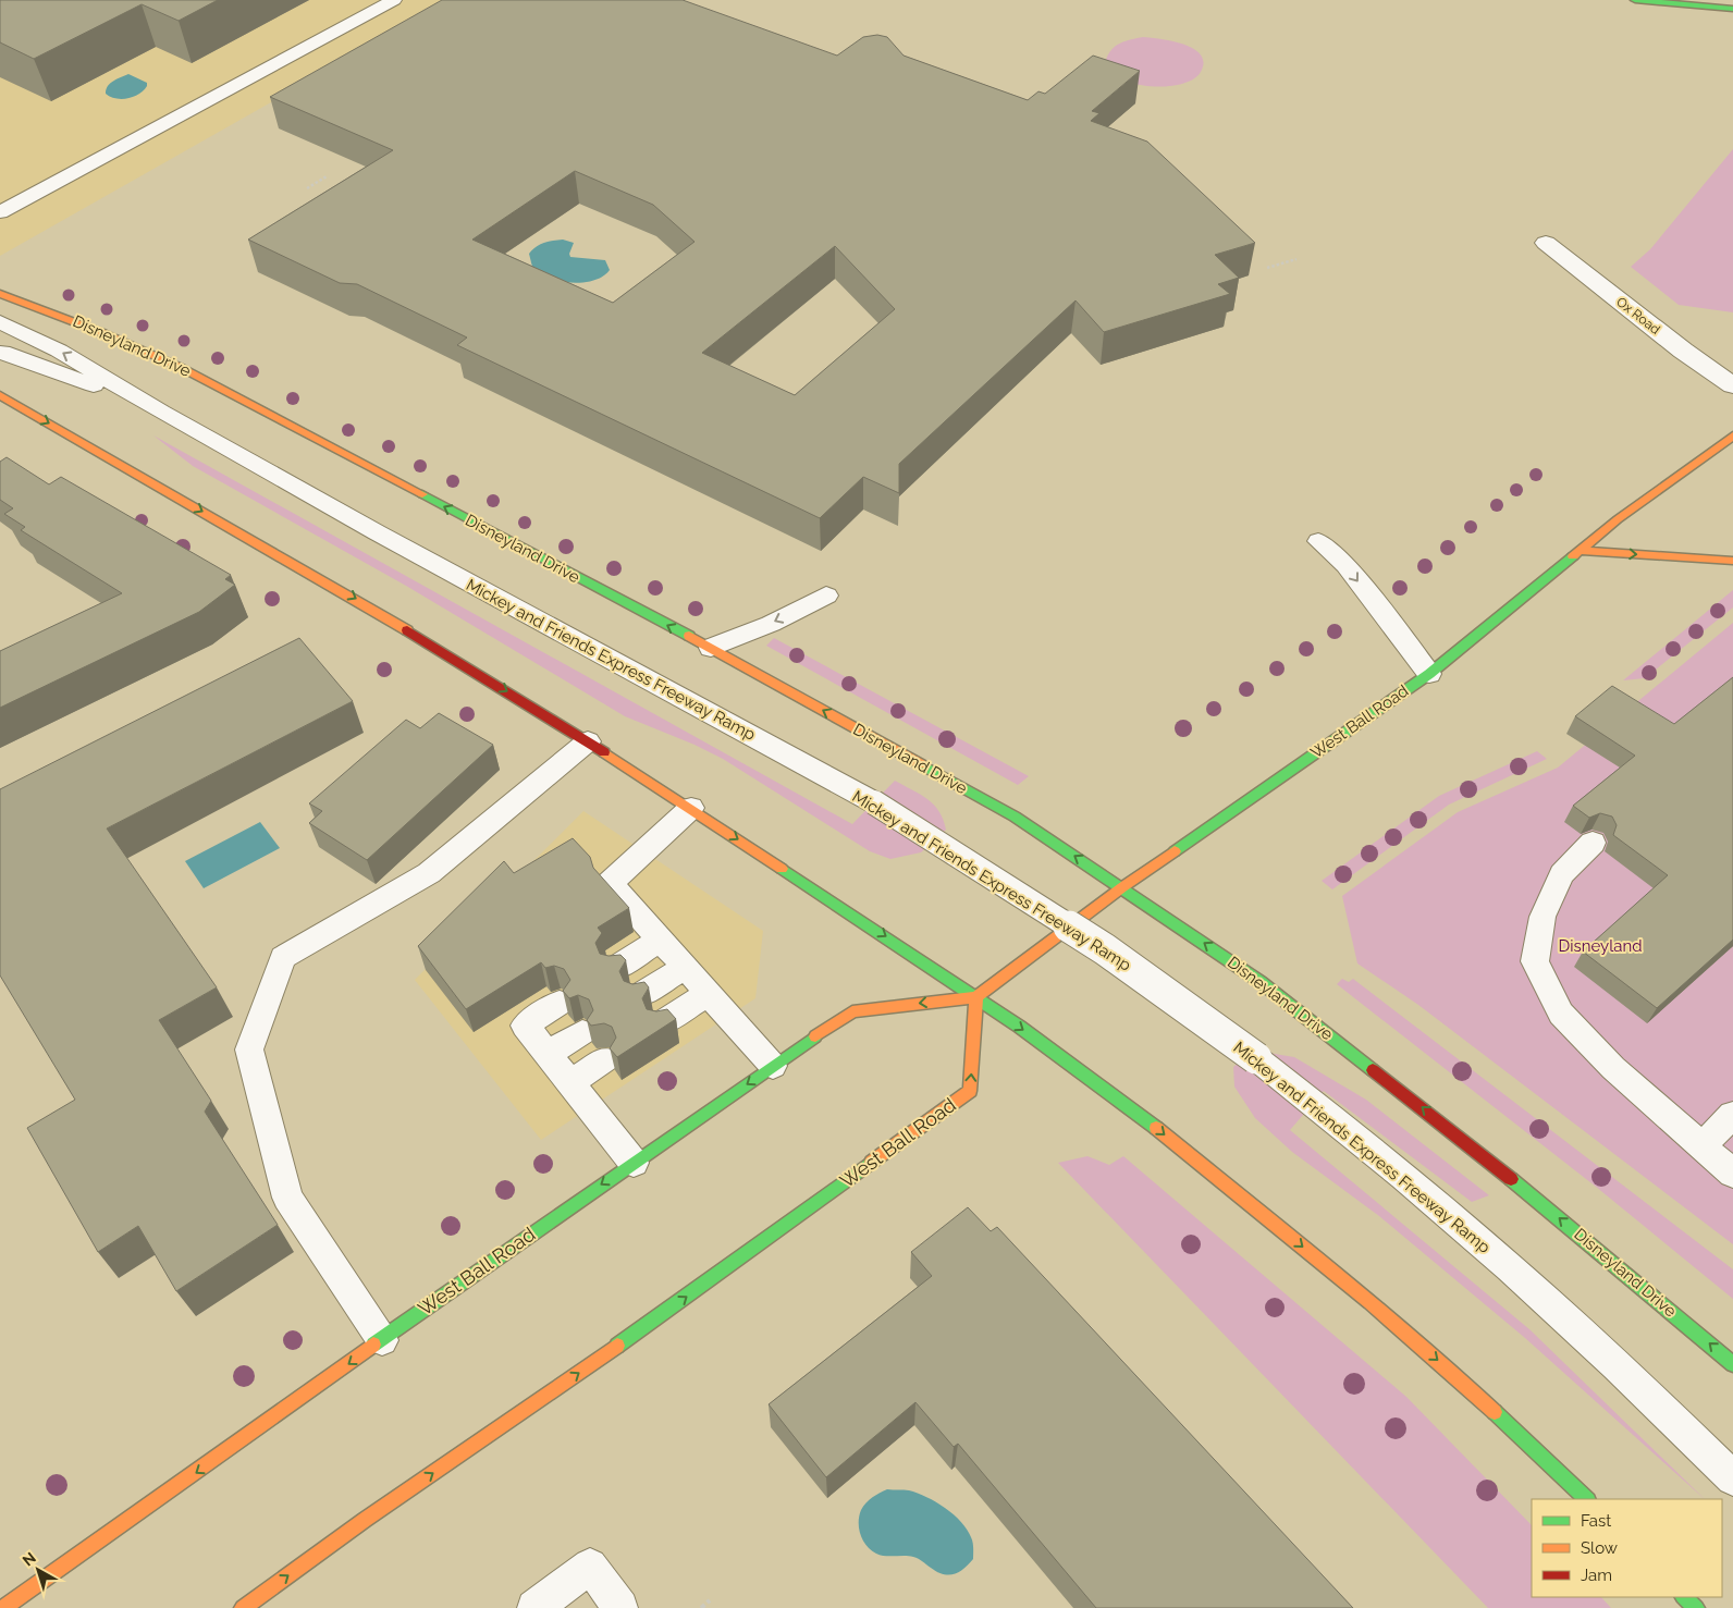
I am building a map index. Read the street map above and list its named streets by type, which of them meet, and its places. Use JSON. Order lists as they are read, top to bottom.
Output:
{
  "streets": {
    "main road": ["Disneyland Drive", "West Ball Road"],
    "street": ["Ox Road"],
    "lane": ["Mickey and Friends Express Freeway Ramp"]
  },
  "crossings": [
    ["Disneyland Drive", "West Ball Road"]
  ],
  "one_way": ["Disneyland Drive"],
  "parks": ["Disneyland"],
  "legend": ["Fast", "Slow", "Jam"],
  "north": "top left"
}
